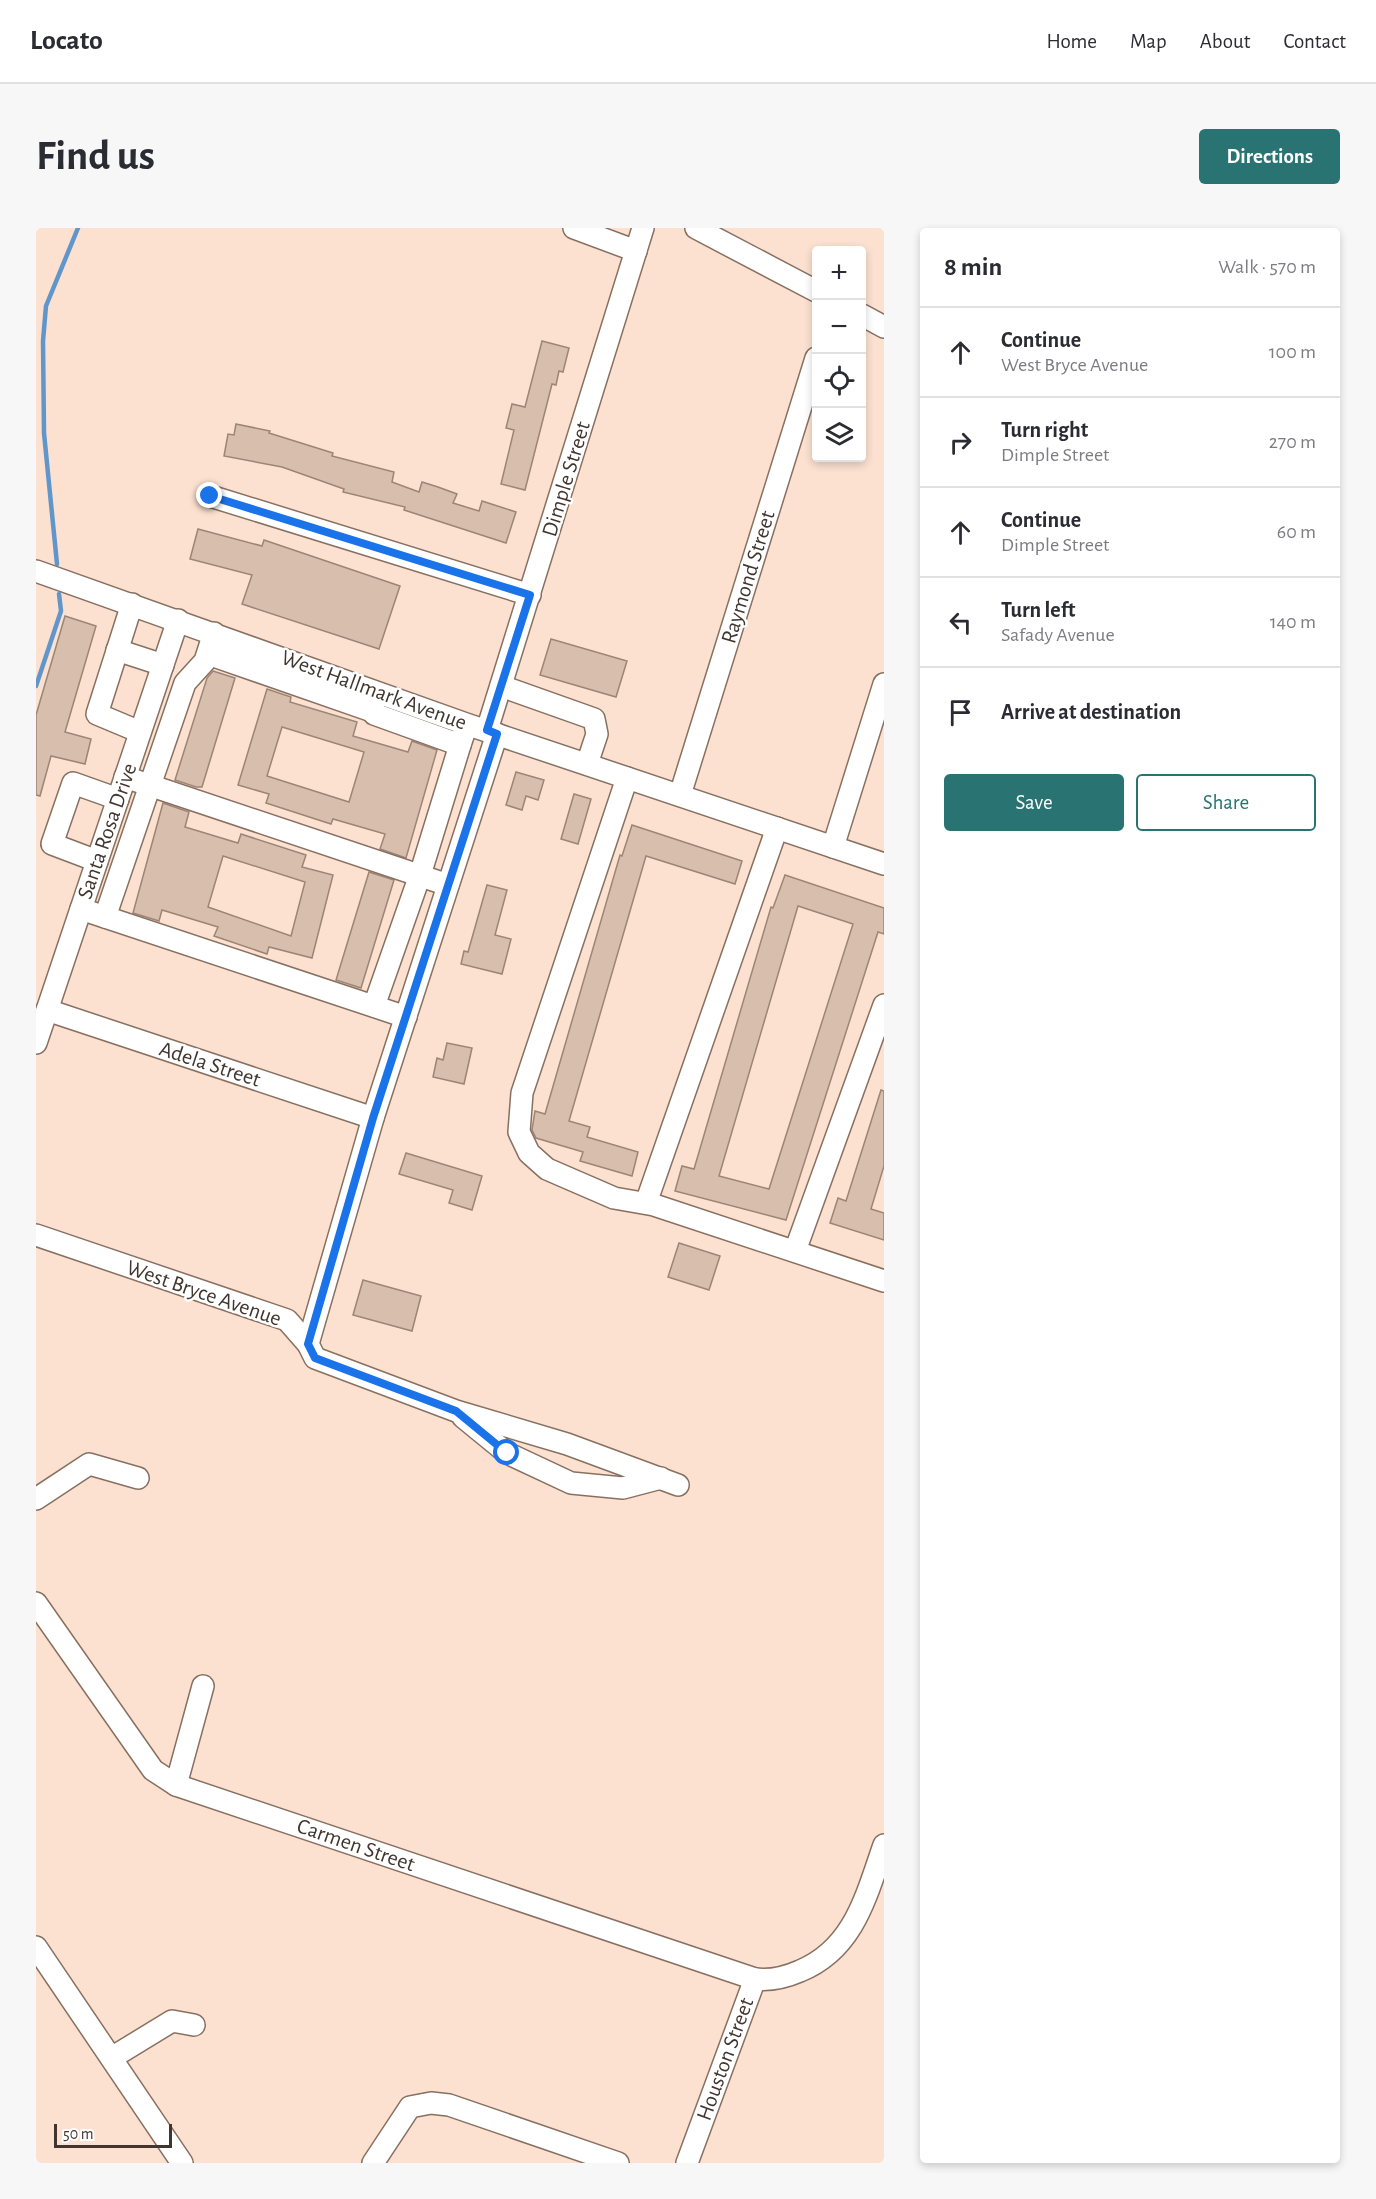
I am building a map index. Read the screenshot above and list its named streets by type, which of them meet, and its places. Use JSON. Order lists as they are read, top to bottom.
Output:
{
  "streets": {
    "street": [
      "Dimple Street",
      "Raymond Street",
      "West Hallmark Avenue",
      "Santa Rosa Drive",
      "Adela Street",
      "West Bryce Avenue",
      "Carmen Street",
      "Houston Street"
    ]
  },
  "crossings": [
    ["Dimple Street", "West Hallmark Avenue"],
    ["Dimple Street", "Adela Street"],
    ["Dimple Street", "West Bryce Avenue"],
    ["Raymond Street", "West Hallmark Avenue"],
    ["West Hallmark Avenue", "Santa Rosa Drive"],
    ["Santa Rosa Drive", "Adela Street"],
    ["Carmen Street", "Houston Street"]
  ],
  "scale_bar": "50 m",
  "page": {
    "header": "Locato",
    "nav": [
      "Home",
      "Map",
      "About",
      "Contact"
    ],
    "buttons": [
      "Directions",
      ["Save", "Share"]
    ],
    "title": "Find us",
    "heading": ["8 min", "Walk · 570 m"],
    "map_buttons": ["+", "−"],
    "list": [
      ["Continue", "West Bryce Avenue", "100 m"],
      ["Turn right", "Dimple Street", "270 m"],
      ["Continue", "Dimple Street", "60 m"],
      ["Turn left", "Safady Avenue", "140 m"],
      "Arrive at destination"
    ],
    "scale": "50 m"
  }
}
